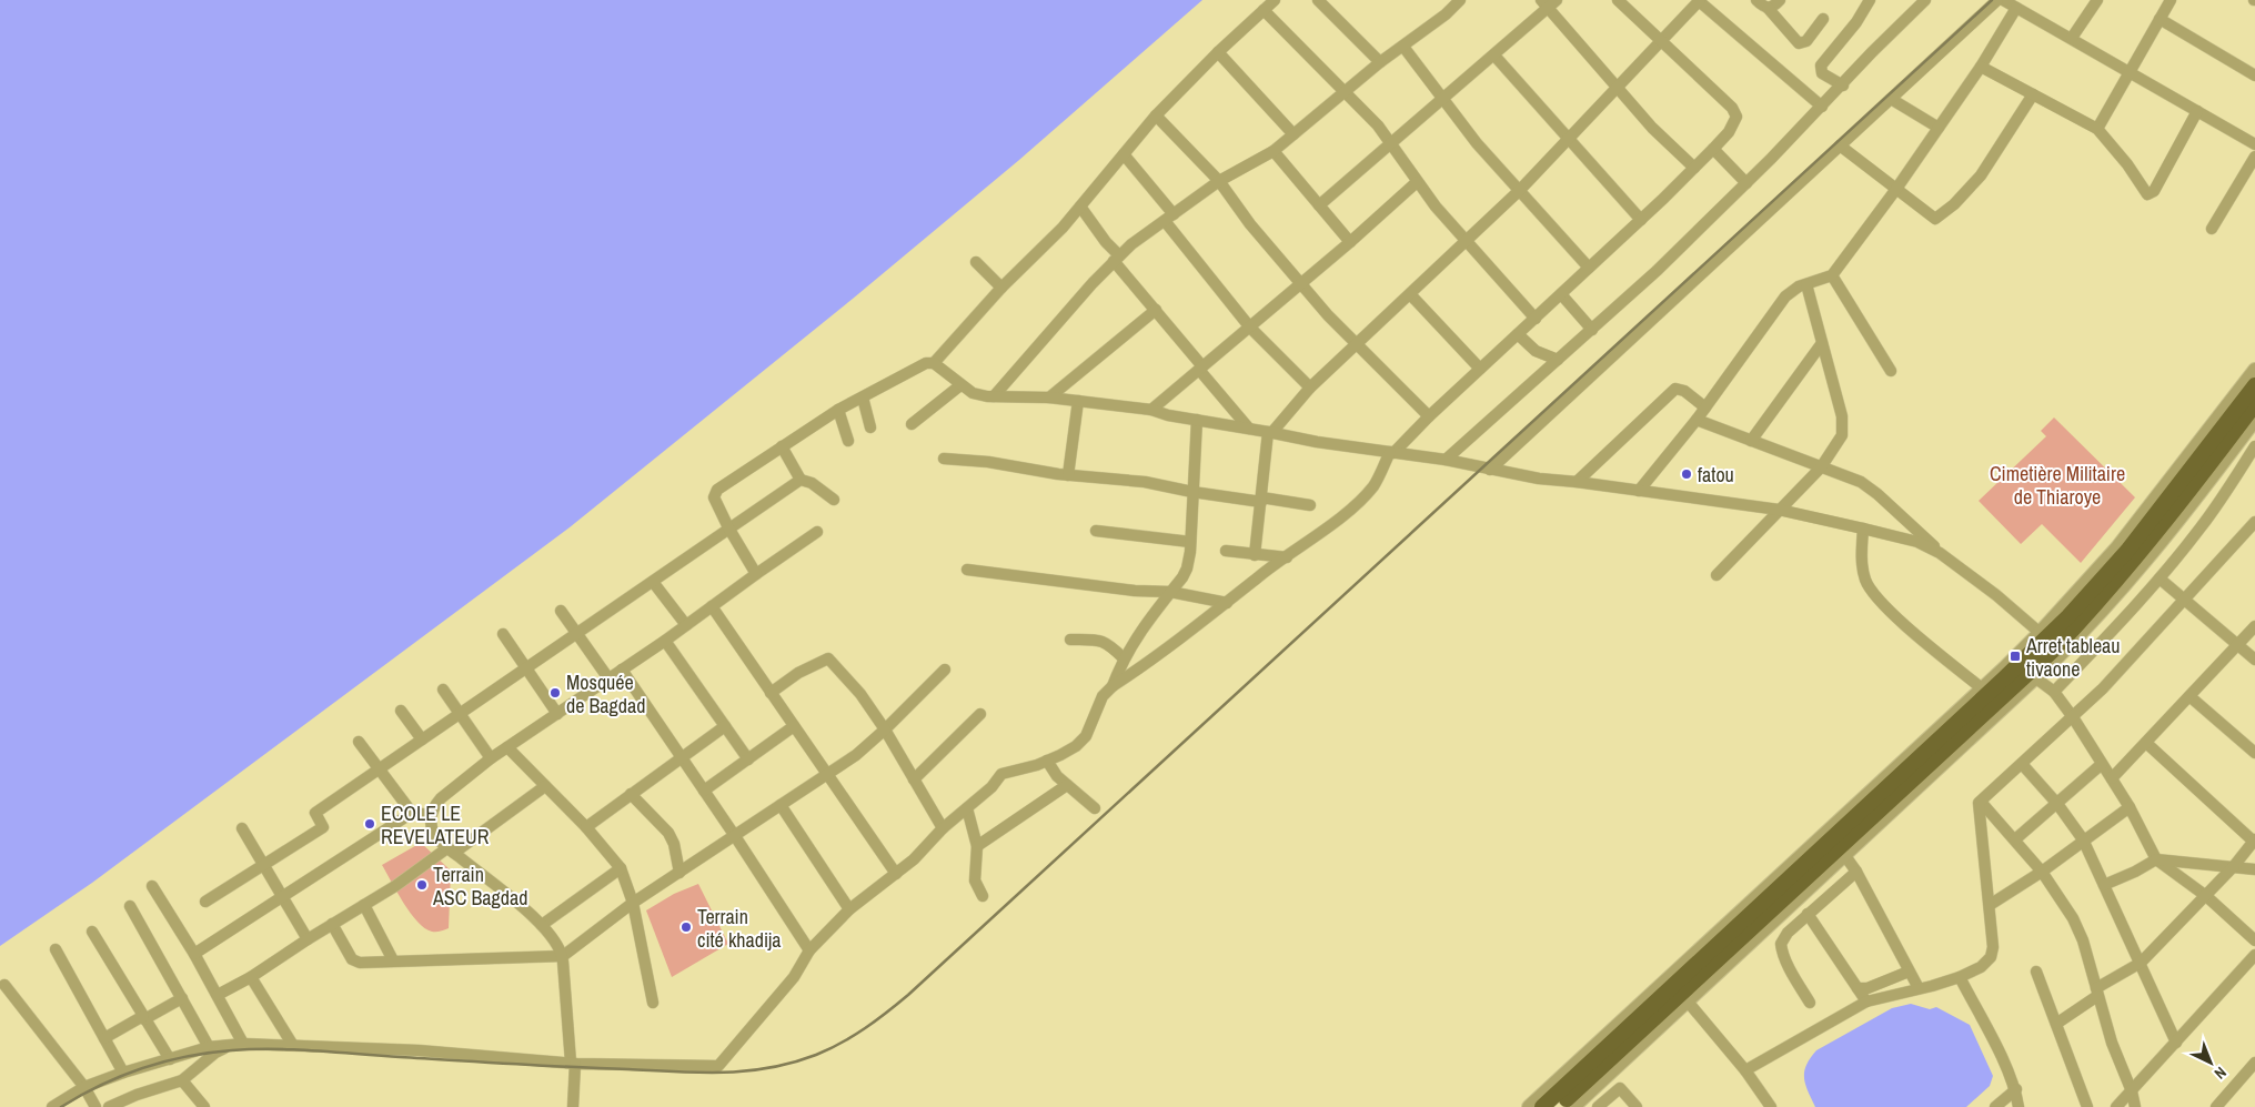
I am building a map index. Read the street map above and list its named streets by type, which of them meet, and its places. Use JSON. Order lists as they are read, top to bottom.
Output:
{
  "parks": ["Cimetière Militaire de Thiaroye"],
  "places": {
    "other": [
      "fatou",
      "Mosquée de Bagdad",
      "ECOLE LE REVELATEUR",
      "Terrain ASC Bagdad",
      "Terrain cité khadija"
    ],
    "transit": ["Arret tableau tivaone"]
  },
  "north": "bottom right"
}
